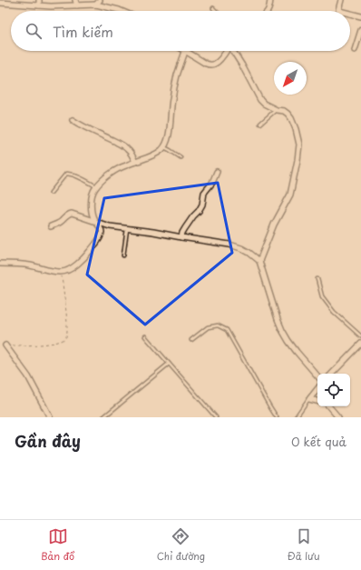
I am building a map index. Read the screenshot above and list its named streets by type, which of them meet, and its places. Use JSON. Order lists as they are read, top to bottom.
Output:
{
  "north": "bottom left",
  "page": {
    "search": "Tìm kiếm",
    "heading": ["Gần đây", "0 kết quả"],
    "nav": ["Bản đồ", "Chỉ đường", "Đã lưu"]
  }
}
